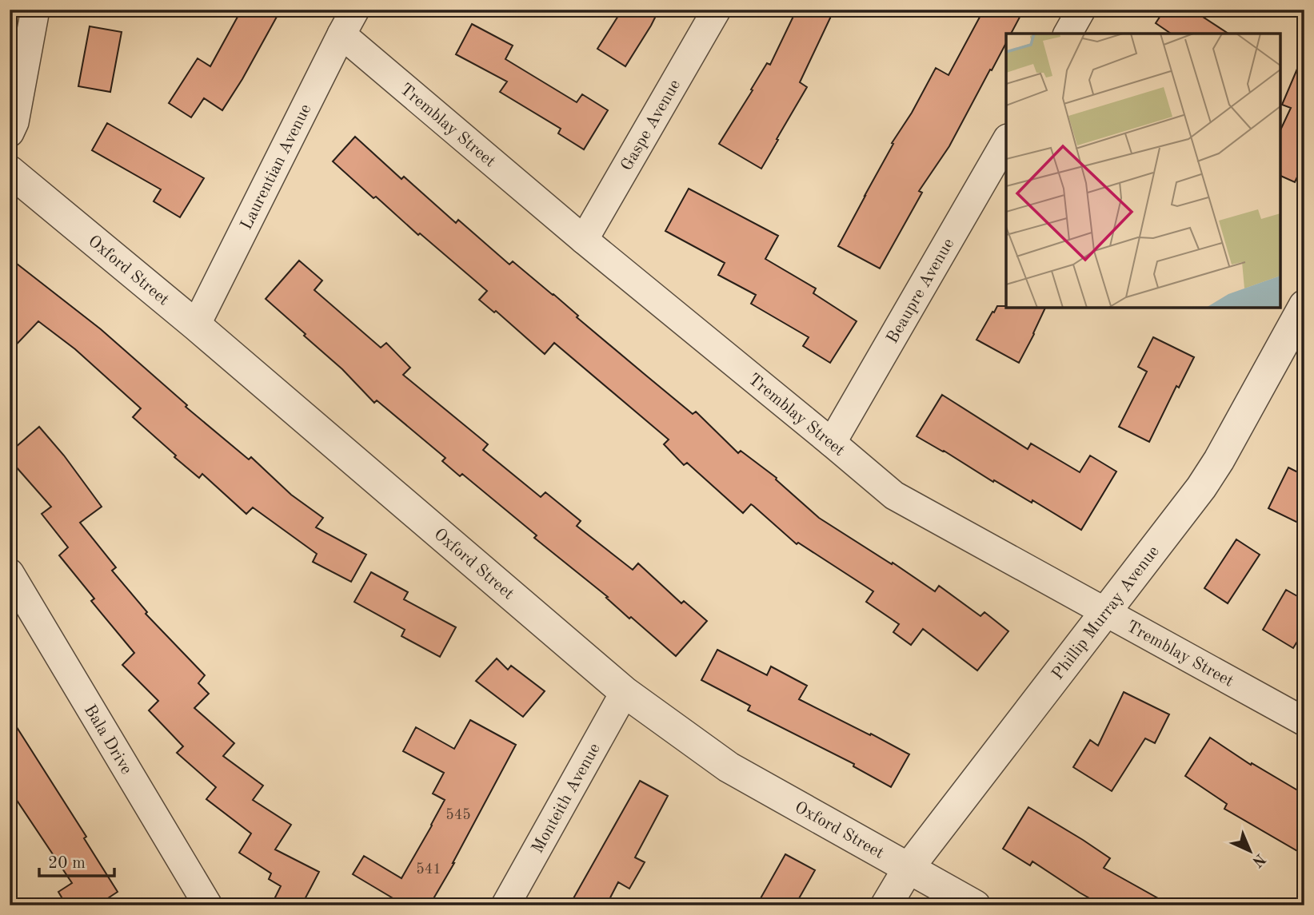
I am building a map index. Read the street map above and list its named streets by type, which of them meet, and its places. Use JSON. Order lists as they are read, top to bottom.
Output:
{
  "streets": {
    "street": [
      "Gaspe Avenue",
      "Tremblay Street",
      "Laurentian Avenue",
      "Oxford Street",
      "Beaupre Avenue",
      "Phillip Murray Avenue",
      "Bala Drive",
      "Monteith Avenue"
    ]
  },
  "crossings": [
    ["Gaspe Avenue", "Tremblay Street"],
    ["Tremblay Street", "Laurentian Avenue"],
    ["Tremblay Street", "Beaupre Avenue"],
    ["Tremblay Street", "Phillip Murray Avenue"],
    ["Laurentian Avenue", "Oxford Street"],
    ["Oxford Street", "Phillip Murray Avenue"],
    ["Oxford Street", "Monteith Avenue"]
  ],
  "house_numbers": ["545", "541"],
  "scale_bar": "20 m",
  "north": "bottom right"
}
